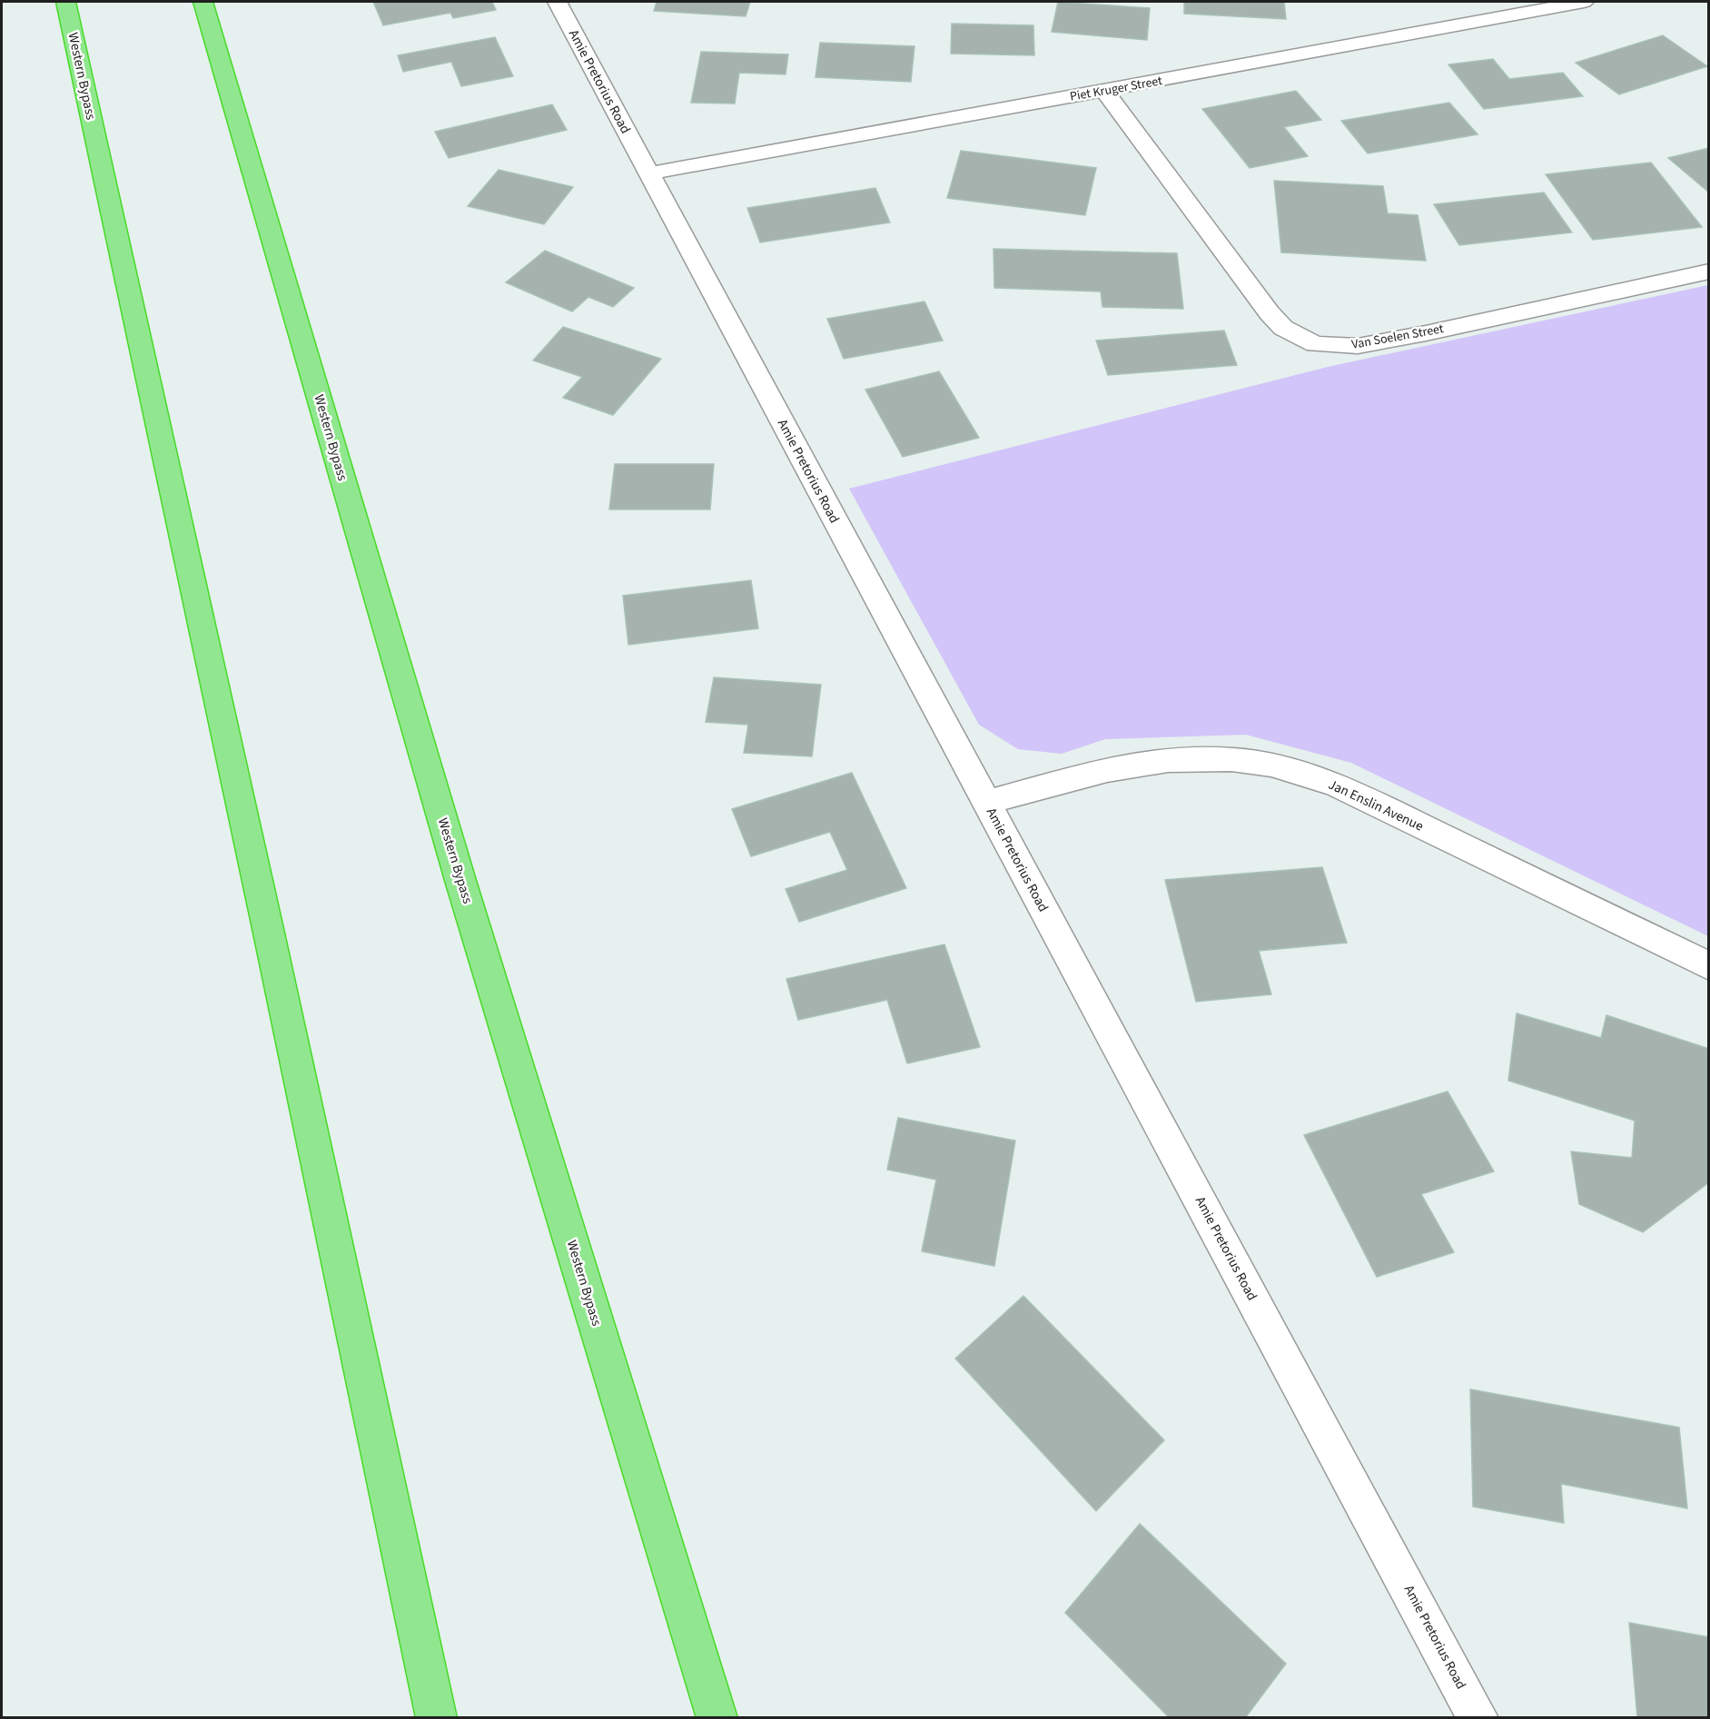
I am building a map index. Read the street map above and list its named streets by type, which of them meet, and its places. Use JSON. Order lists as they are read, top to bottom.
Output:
{
  "streets": {
    "highway": ["Western Bypass"],
    "street": [
      "Amie Pretorius Road",
      "Piet Kruger Street",
      "Van Soelen Street",
      "Jan Enslin Avenue"
    ]
  },
  "crossings": [
    ["Amie Pretorius Road", "Piet Kruger Street"],
    ["Amie Pretorius Road", "Jan Enslin Avenue"],
    ["Piet Kruger Street", "Van Soelen Street"]
  ]
}
